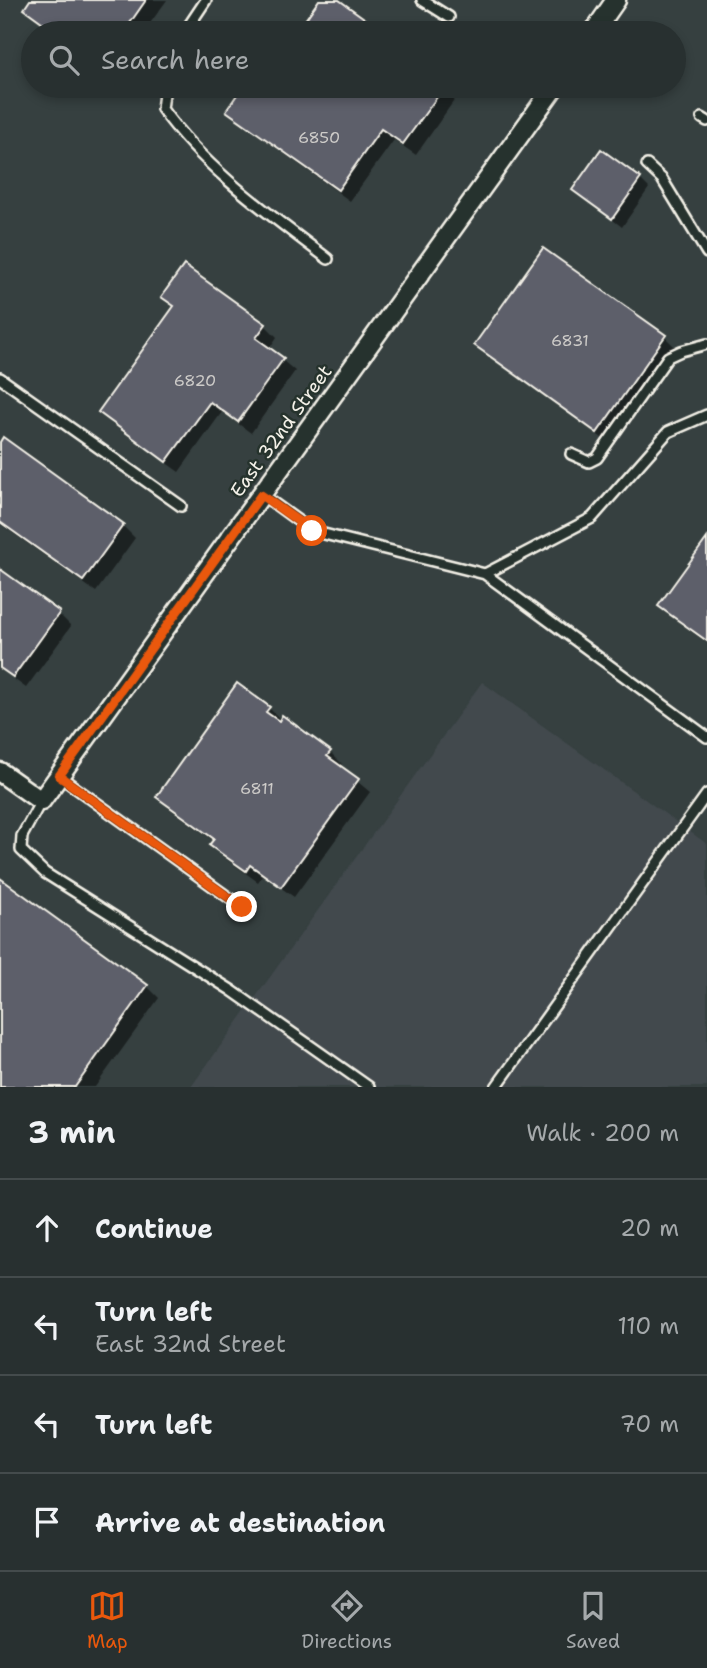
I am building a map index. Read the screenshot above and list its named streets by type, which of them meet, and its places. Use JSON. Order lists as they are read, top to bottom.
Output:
{
  "streets": {
    "street": ["East 32nd Street"]
  },
  "house_numbers": [
    "6850",
    "6831",
    "6820",
    "6811"
  ],
  "page": {
    "search": "Search here",
    "heading": ["3 min", "Walk · 200 m"],
    "list": [
      ["Continue", "20 m"],
      ["Turn left", "East 32nd Street", "110 m"],
      ["Turn left", "70 m"],
      "Arrive at destination"
    ],
    "nav": ["Map", "Directions", "Saved"]
  }
}
